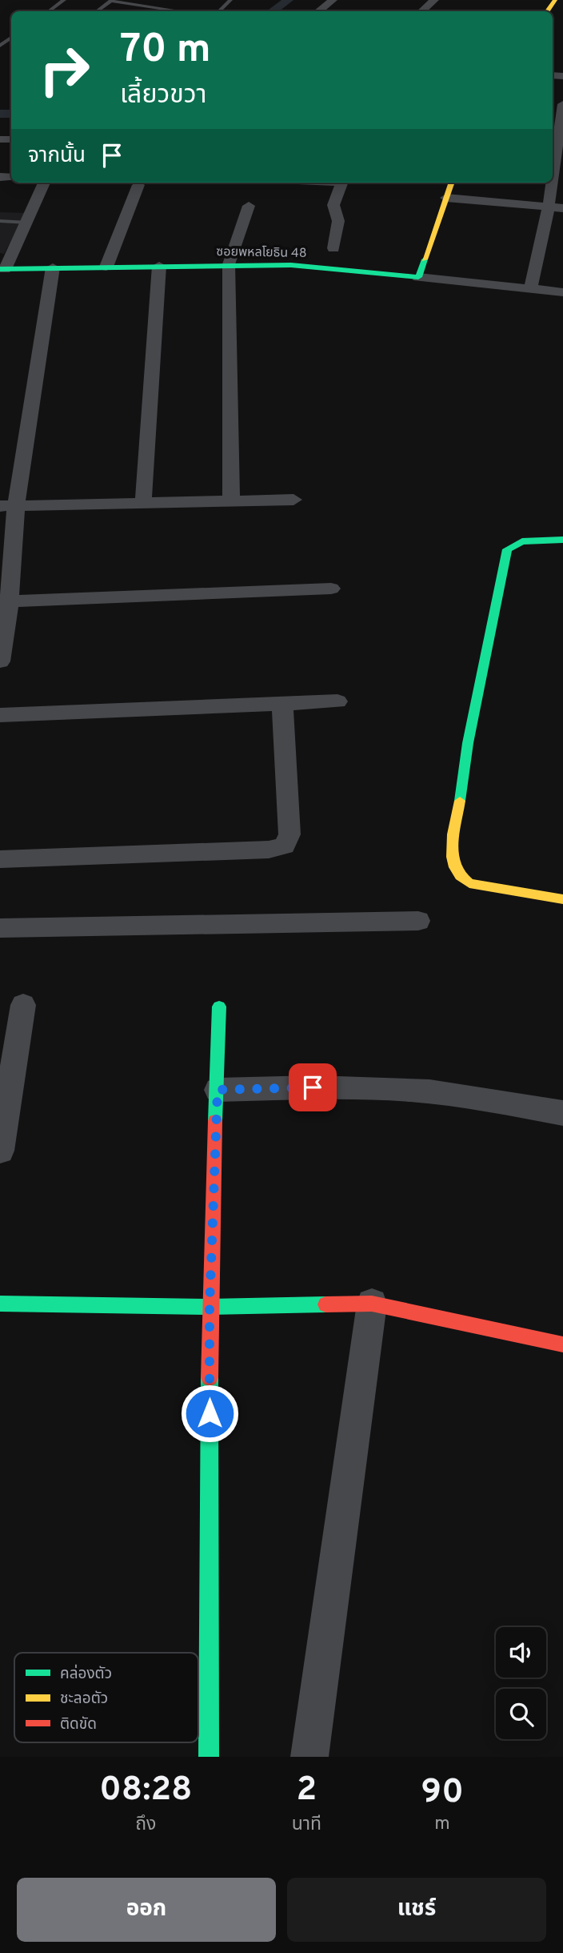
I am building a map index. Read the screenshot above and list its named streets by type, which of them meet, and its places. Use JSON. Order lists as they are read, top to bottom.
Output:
{
  "streets": {
    "street": ["ซอยพหลโยธิน 48"]
  },
  "legend": ["คล่องตัว", "ชะลอตัว", "ติดขัด"],
  "page": {
    "turn": ["70 m", "เลี้ยวขวา"],
    "then": "จากนั้น",
    "eta": [
      "08:28",
      "ถึง",
      "2",
      "นาที",
      "90",
      "m"
    ],
    "buttons": ["ออก", "แชร์"]
  }
}
